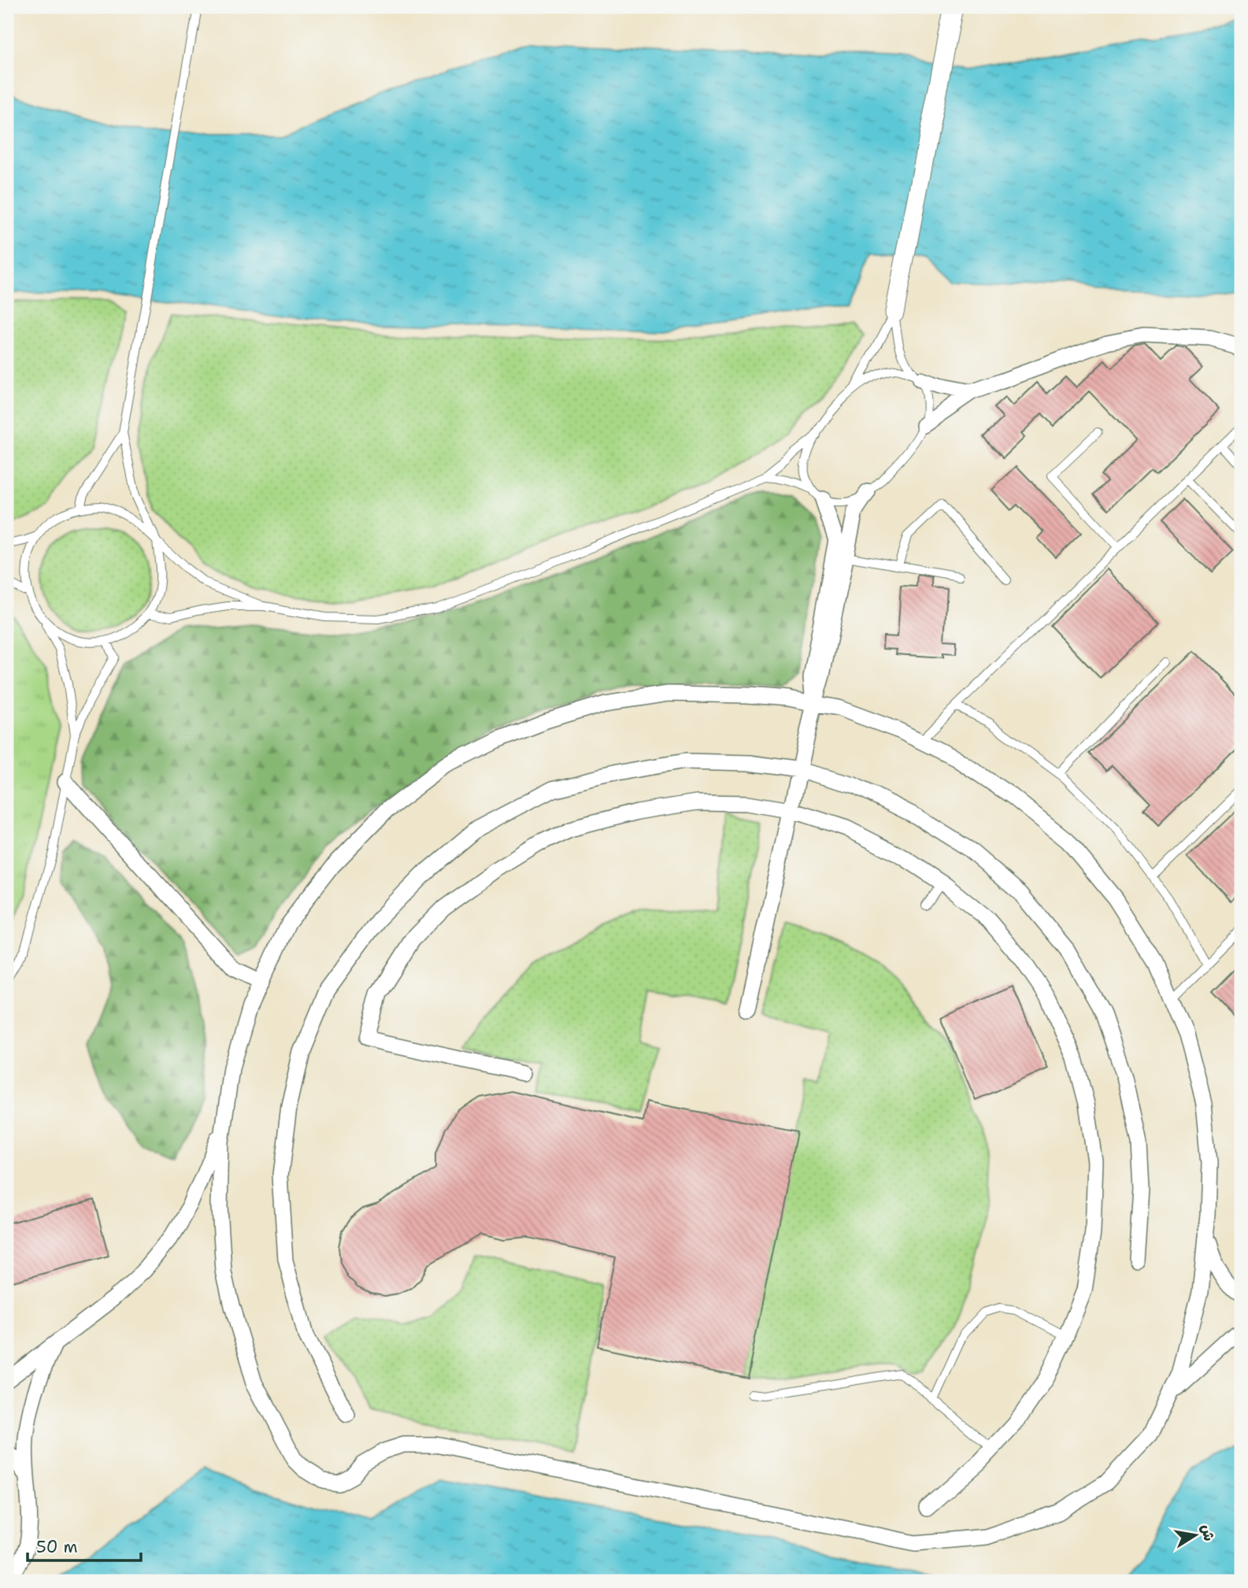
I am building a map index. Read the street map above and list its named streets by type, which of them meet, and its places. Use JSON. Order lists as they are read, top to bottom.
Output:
{
  "scale_bar": "50 m",
  "north": "right"
}
